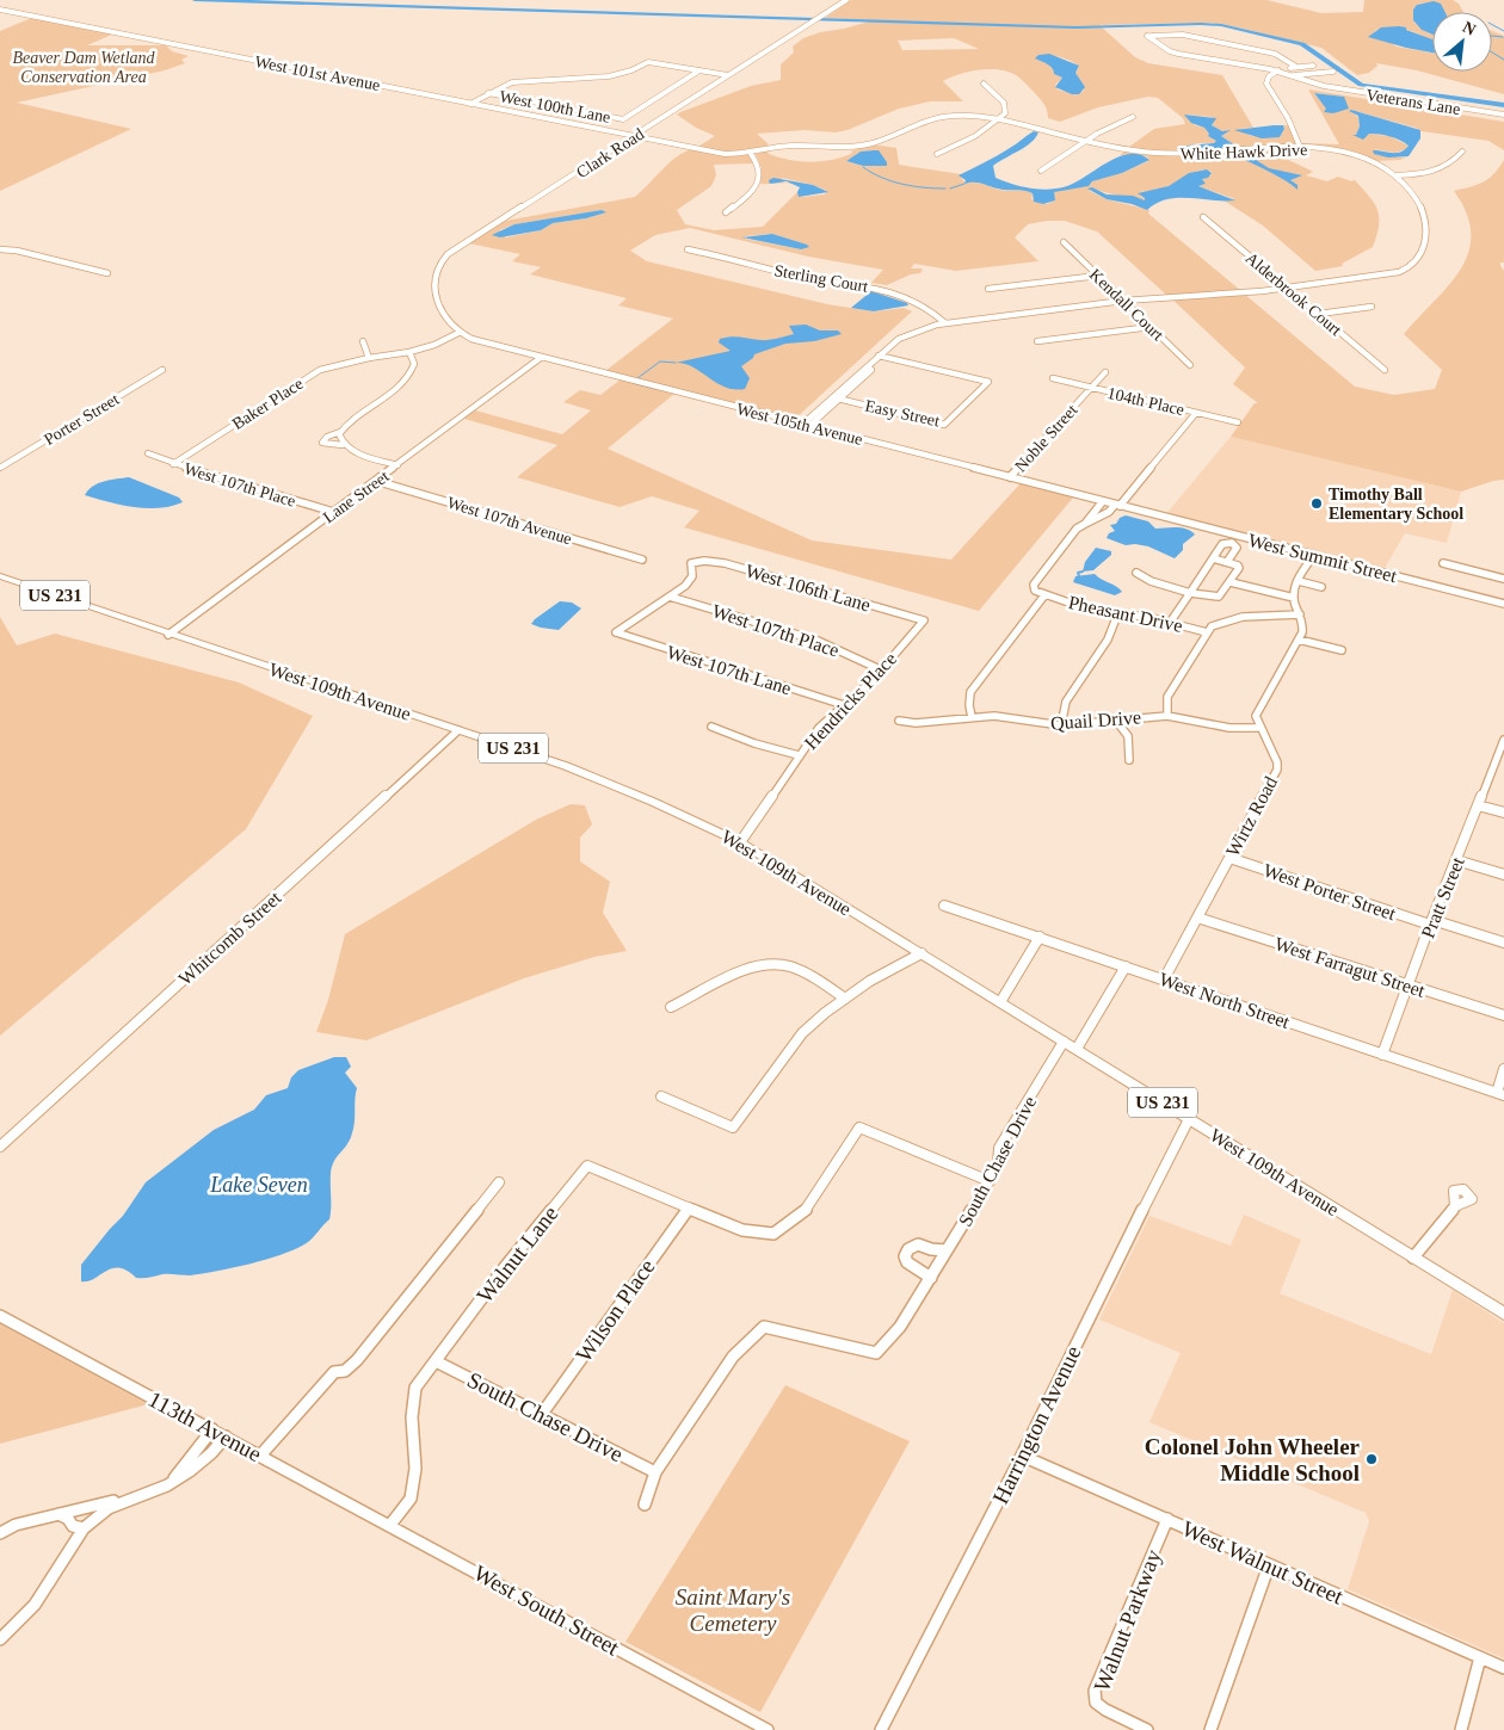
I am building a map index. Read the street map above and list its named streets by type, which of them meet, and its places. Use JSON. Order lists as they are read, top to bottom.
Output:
{
  "streets": {
    "main road": ["US 231", "West 109th Avenue"],
    "street": [
      "West 101st Avenue",
      "Veterans Lane",
      "West 100th Lane",
      "White Hawk Drive",
      "Clark Road",
      "Sterling Court",
      "Alderbrook Court",
      "Kendall Court",
      "104th Place",
      "Baker Place",
      "Easy Street",
      "Porter Street",
      "West 105th Avenue",
      "Noble Street",
      "West 107th Place",
      "Lane Street",
      "West 107th Avenue",
      "West Summit Street",
      "West 106th Lane",
      "Pheasant Drive",
      "West 107th Lane",
      "Hendricks Place",
      "Quail Drive",
      "Wirtz Road",
      "West Porter Street",
      "Pratt Street",
      "Whitcomb Street",
      "West Farragut Street",
      "West North Street",
      "South Chase Drive",
      "Walnut Lane",
      "Wilson Place",
      "Harrington Avenue",
      "113th Avenue",
      "West Walnut Street",
      "West South Street",
      "Walnut Parkway"
    ]
  },
  "crossings": [
    ["West 101st Avenue", "White Hawk Drive"],
    ["West 101st Avenue", "Clark Road"],
    ["White Hawk Drive", "Sterling Court"],
    ["White Hawk Drive", "Alderbrook Court"],
    ["White Hawk Drive", "Kendall Court"],
    ["White Hawk Drive", "Easy Street"],
    ["White Hawk Drive", "West 105th Avenue"],
    ["Clark Road", "Baker Place"],
    ["Clark Road", "West 105th Avenue"],
    ["104th Place", "Noble Street"],
    ["Baker Place", "West 105th Avenue"],
    ["Baker Place", "West 107th Place"],
    ["West 105th Avenue", "Noble Street"],
    ["West 105th Avenue", "Lane Street"],
    ["West 105th Avenue", "West Summit Street"],
    ["West 107th Place", "Lane Street"],
    ["West 107th Place", "West 106th Lane"],
    ["West 107th Place", "West 107th Lane"],
    ["West 107th Place", "Hendricks Place"],
    ["Lane Street", "West 107th Avenue"],
    ["Lane Street", "West 109th Avenue"],
    ["West 106th Lane", "West 107th Lane"],
    ["West 106th Lane", "Hendricks Place"],
    ["West 107th Lane", "Hendricks Place"],
    ["West 109th Avenue", "Hendricks Place"],
    ["West 109th Avenue", "Whitcomb Street"],
    ["West 109th Avenue", "South Chase Drive"],
    ["West 109th Avenue", "Harrington Avenue"],
    ["Quail Drive", "Wirtz Road"],
    ["Wirtz Road", "West Porter Street"],
    ["Wirtz Road", "West Farragut Street"],
    ["Wirtz Road", "West North Street"],
    ["West Porter Street", "Pratt Street"],
    ["Pratt Street", "West Farragut Street"],
    ["Pratt Street", "West North Street"],
    ["South Chase Drive", "Walnut Lane"],
    ["South Chase Drive", "Wilson Place"],
    ["Walnut Lane", "Wilson Place"],
    ["Walnut Lane", "West South Street"],
    ["Harrington Avenue", "West Walnut Street"],
    ["113th Avenue", "West South Street"],
    ["West Walnut Street", "Walnut Parkway"]
  ],
  "water": ["Lake Seven"],
  "parks": ["Beaver Dam Wetland Conservation Area", "Saint Mary's Cemetery"],
  "places": ["Timothy Ball Elementary School", "Colonel John Wheeler Middle School"],
  "north": "top right"
}
